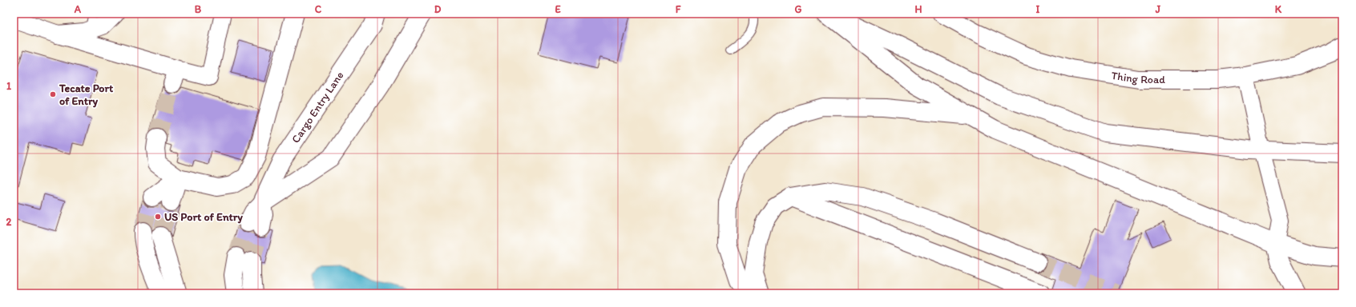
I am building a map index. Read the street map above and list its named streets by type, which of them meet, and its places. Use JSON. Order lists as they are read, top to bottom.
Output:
{
  "streets": {
    "main road": ["Thing Road", "Cargo Entry Lane"]
  },
  "places": ["Tecate Port of Entry", "US Port of Entry"],
  "grid": {
    "columns": [
      "A",
      "B",
      "C",
      "D",
      "E",
      "F",
      "G",
      "H",
      "I",
      "J",
      "K"
    ],
    "rows": ["1", "2"]
  }
}
